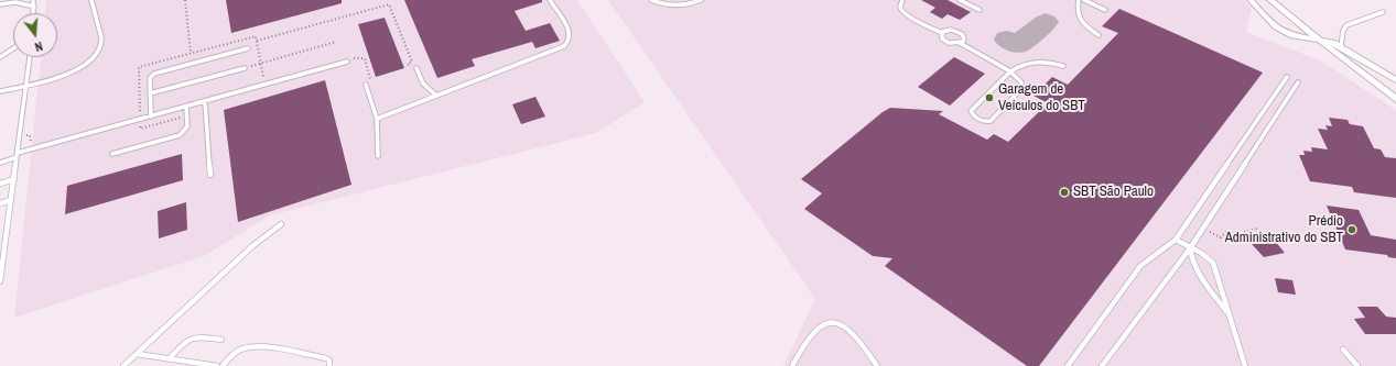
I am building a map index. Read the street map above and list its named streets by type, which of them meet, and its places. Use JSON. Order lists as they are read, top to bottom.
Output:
{
  "places": ["Garagem de Veículos do SBT", "SBT São Paulo", "Prédio Administrativo do SBT"],
  "north": "bottom"
}
